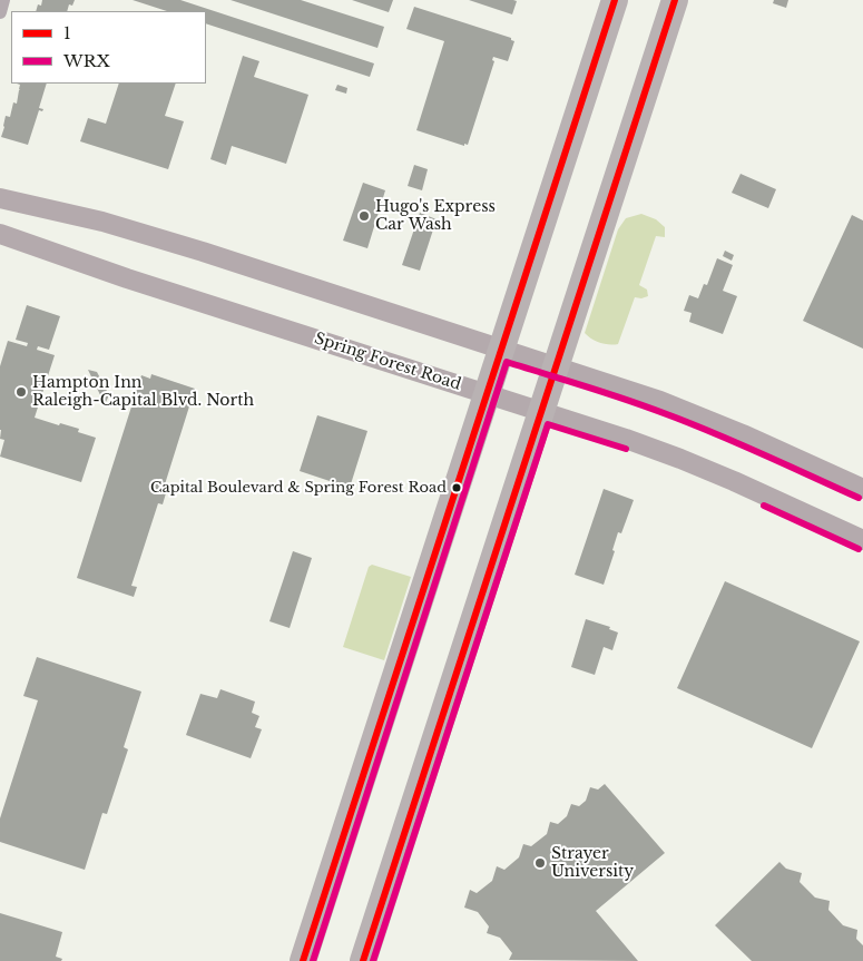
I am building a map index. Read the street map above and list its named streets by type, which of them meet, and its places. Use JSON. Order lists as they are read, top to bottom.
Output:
{
  "streets": {
    "main road": ["Spring Forest Road"]
  },
  "places": [
    "Hugo's Express Car Wash",
    "Hampton Inn Raleigh-Capital Blvd. North",
    "Capital Boulevard & Spring Forest Road",
    "Strayer University"
  ],
  "lines": ["transit line 1", "transit line WRX"],
  "legend": ["1", "WRX"]
}
